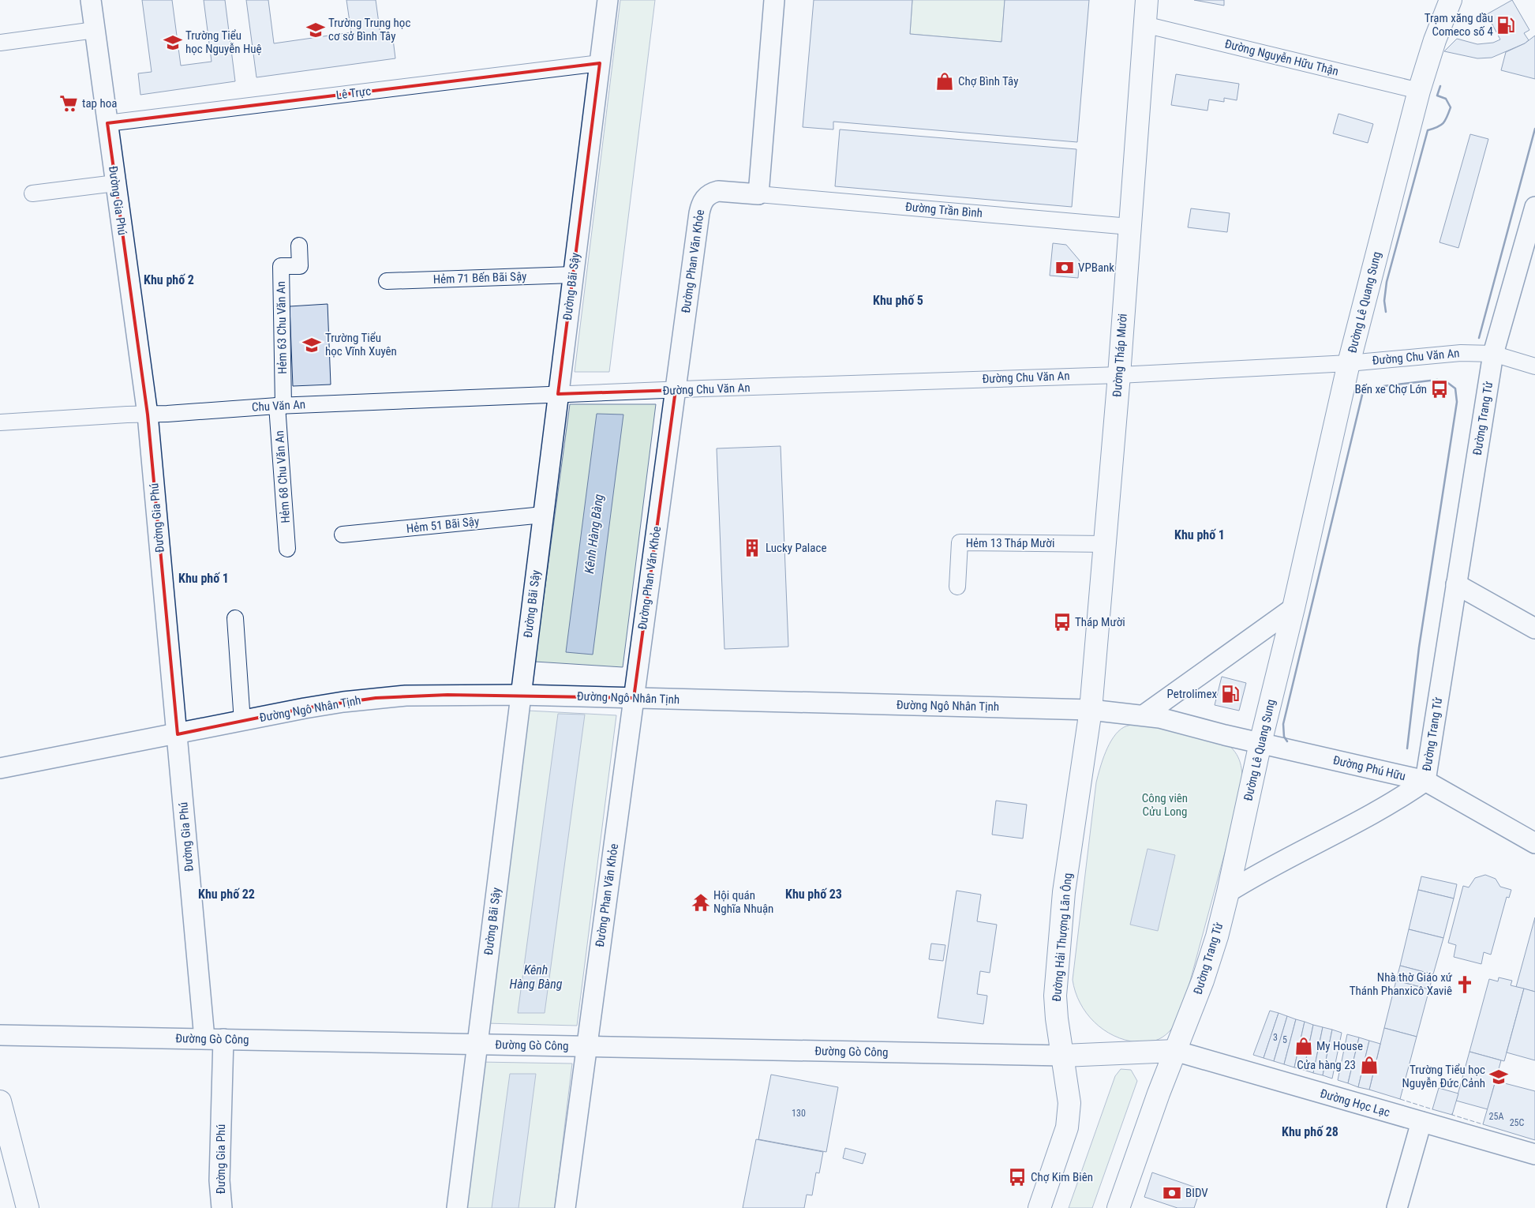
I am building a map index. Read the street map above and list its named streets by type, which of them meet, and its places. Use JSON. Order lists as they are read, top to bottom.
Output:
{
  "streets": {
    "main road": [
      "Đường Lê Quang Sung",
      "Đường Tháp Mười",
      "Đường Trang Tử",
      "Đường Hải Thượng Lãn Ông"
    ],
    "street": [
      "Đường Nguyễn Hữu Thận",
      "Lê Trực",
      "Đường Gia Phú",
      "Đường Trần Bình",
      "Đường Phan Văn Khỏe",
      "Hẻm 71 Bến Bãi Sậy",
      "Đường Bãi Sậy",
      "Hẻm 63 Chu Văn An",
      "Đường Chu Văn An",
      "Chu Văn An",
      "Hẻm 68 Chu Văn An",
      "Hẻm 51 Bãi Sậy",
      "Hẻm 13 Tháp Mười",
      "Đường Ngô Nhân Tịnh",
      "Đường Phú Hữu",
      "Đường Gò Công",
      "Đường Học Lạc"
    ]
  },
  "crossings": [
    ["Đường Nguyễn Hữu Thận", "Đường Lê Quang Sung"],
    ["Đường Nguyễn Hữu Thận", "Đường Tháp Mười"],
    ["Lê Trực", "Đường Gia Phú"],
    ["Lê Trực", "Đường Bãi Sậy"],
    ["Đường Gia Phú", "Chu Văn An"],
    ["Đường Gia Phú", "Đường Ngô Nhân Tịnh"],
    ["Đường Gia Phú", "Đường Gò Công"],
    ["Đường Trần Bình", "Đường Phan Văn Khỏe"],
    ["Đường Trần Bình", "Đường Tháp Mười"],
    ["Đường Phan Văn Khỏe", "Đường Chu Văn An"],
    ["Đường Phan Văn Khỏe", "Đường Ngô Nhân Tịnh"],
    ["Đường Phan Văn Khỏe", "Đường Gò Công"],
    ["Hẻm 71 Bến Bãi Sậy", "Đường Bãi Sậy"],
    ["Đường Bãi Sậy", "Đường Chu Văn An"],
    ["Đường Bãi Sậy", "Chu Văn An"],
    ["Đường Bãi Sậy", "Hẻm 51 Bãi Sậy"],
    ["Đường Bãi Sậy", "Đường Ngô Nhân Tịnh"],
    ["Đường Bãi Sậy", "Đường Gò Công"],
    ["Đường Lê Quang Sung", "Đường Chu Văn An"],
    ["Đường Lê Quang Sung", "Đường Trang Tử"],
    ["Đường Lê Quang Sung", "Đường Ngô Nhân Tịnh"],
    ["Đường Lê Quang Sung", "Đường Phú Hữu"],
    ["Hẻm 63 Chu Văn An", "Chu Văn An"],
    ["Hẻm 63 Chu Văn An", "Hẻm 68 Chu Văn An"],
    ["Đường Tháp Mười", "Đường Chu Văn An"],
    ["Đường Tháp Mười", "Hẻm 13 Tháp Mười"],
    ["Đường Tháp Mười", "Đường Ngô Nhân Tịnh"],
    ["Đường Tháp Mười", "Đường Hải Thượng Lãn Ông"],
    ["Đường Chu Văn An", "Chu Văn An"],
    ["Đường Chu Văn An", "Đường Trang Tử"],
    ["Chu Văn An", "Hẻm 68 Chu Văn An"],
    ["Đường Trang Tử", "Đường Phú Hữu"],
    ["Đường Trang Tử", "Đường Học Lạc"],
    ["Đường Ngô Nhân Tịnh", "Đường Phú Hữu"],
    ["Đường Ngô Nhân Tịnh", "Đường Hải Thượng Lãn Ông"],
    ["Đường Hải Thượng Lãn Ông", "Đường Gò Công"]
  ],
  "districts": [
    "Khu phố 2",
    "Khu phố 5",
    "Khu phố 1",
    "Khu phố 1",
    "Khu phố 22",
    "Khu phố 23",
    "Khu phố 28"
  ],
  "water": ["Kênh Hàng Bàng"],
  "parks": ["Công viên Cửu Long"],
  "places": {
    "fuel station": ["Trạm xăng dầu Comeco số 4", "Petrolimex"],
    "school or university": [
      "Trường Trung học cơ sở Bình Tây",
      "Trường Tiểu học Nguyễn Huệ",
      "Trường Tiểu học Vĩnh Xuyên",
      "Trường Tiểu học Nguyễn Đức Cảnh"
    ],
    "shop": ["Chợ Bình Tây", "My House", "Cửa hàng 23"],
    "supermarket": ["tap hoa"],
    "bank": ["VPBank", "BIDV"],
    "bus stop": ["Bến xe Chợ Lớn", "Tháp Mười", "Chợ Kim Biên"],
    "building": ["Lucky Palace"],
    "temple": ["Hội quán Nghĩa Nhuận"],
    "church": ["Nhà thờ Giáo xứ Thánh Phanxicô Xaviê"]
  },
  "house_numbers": [
    "3",
    "5",
    "130",
    "25A",
    "25C"
  ]
}
